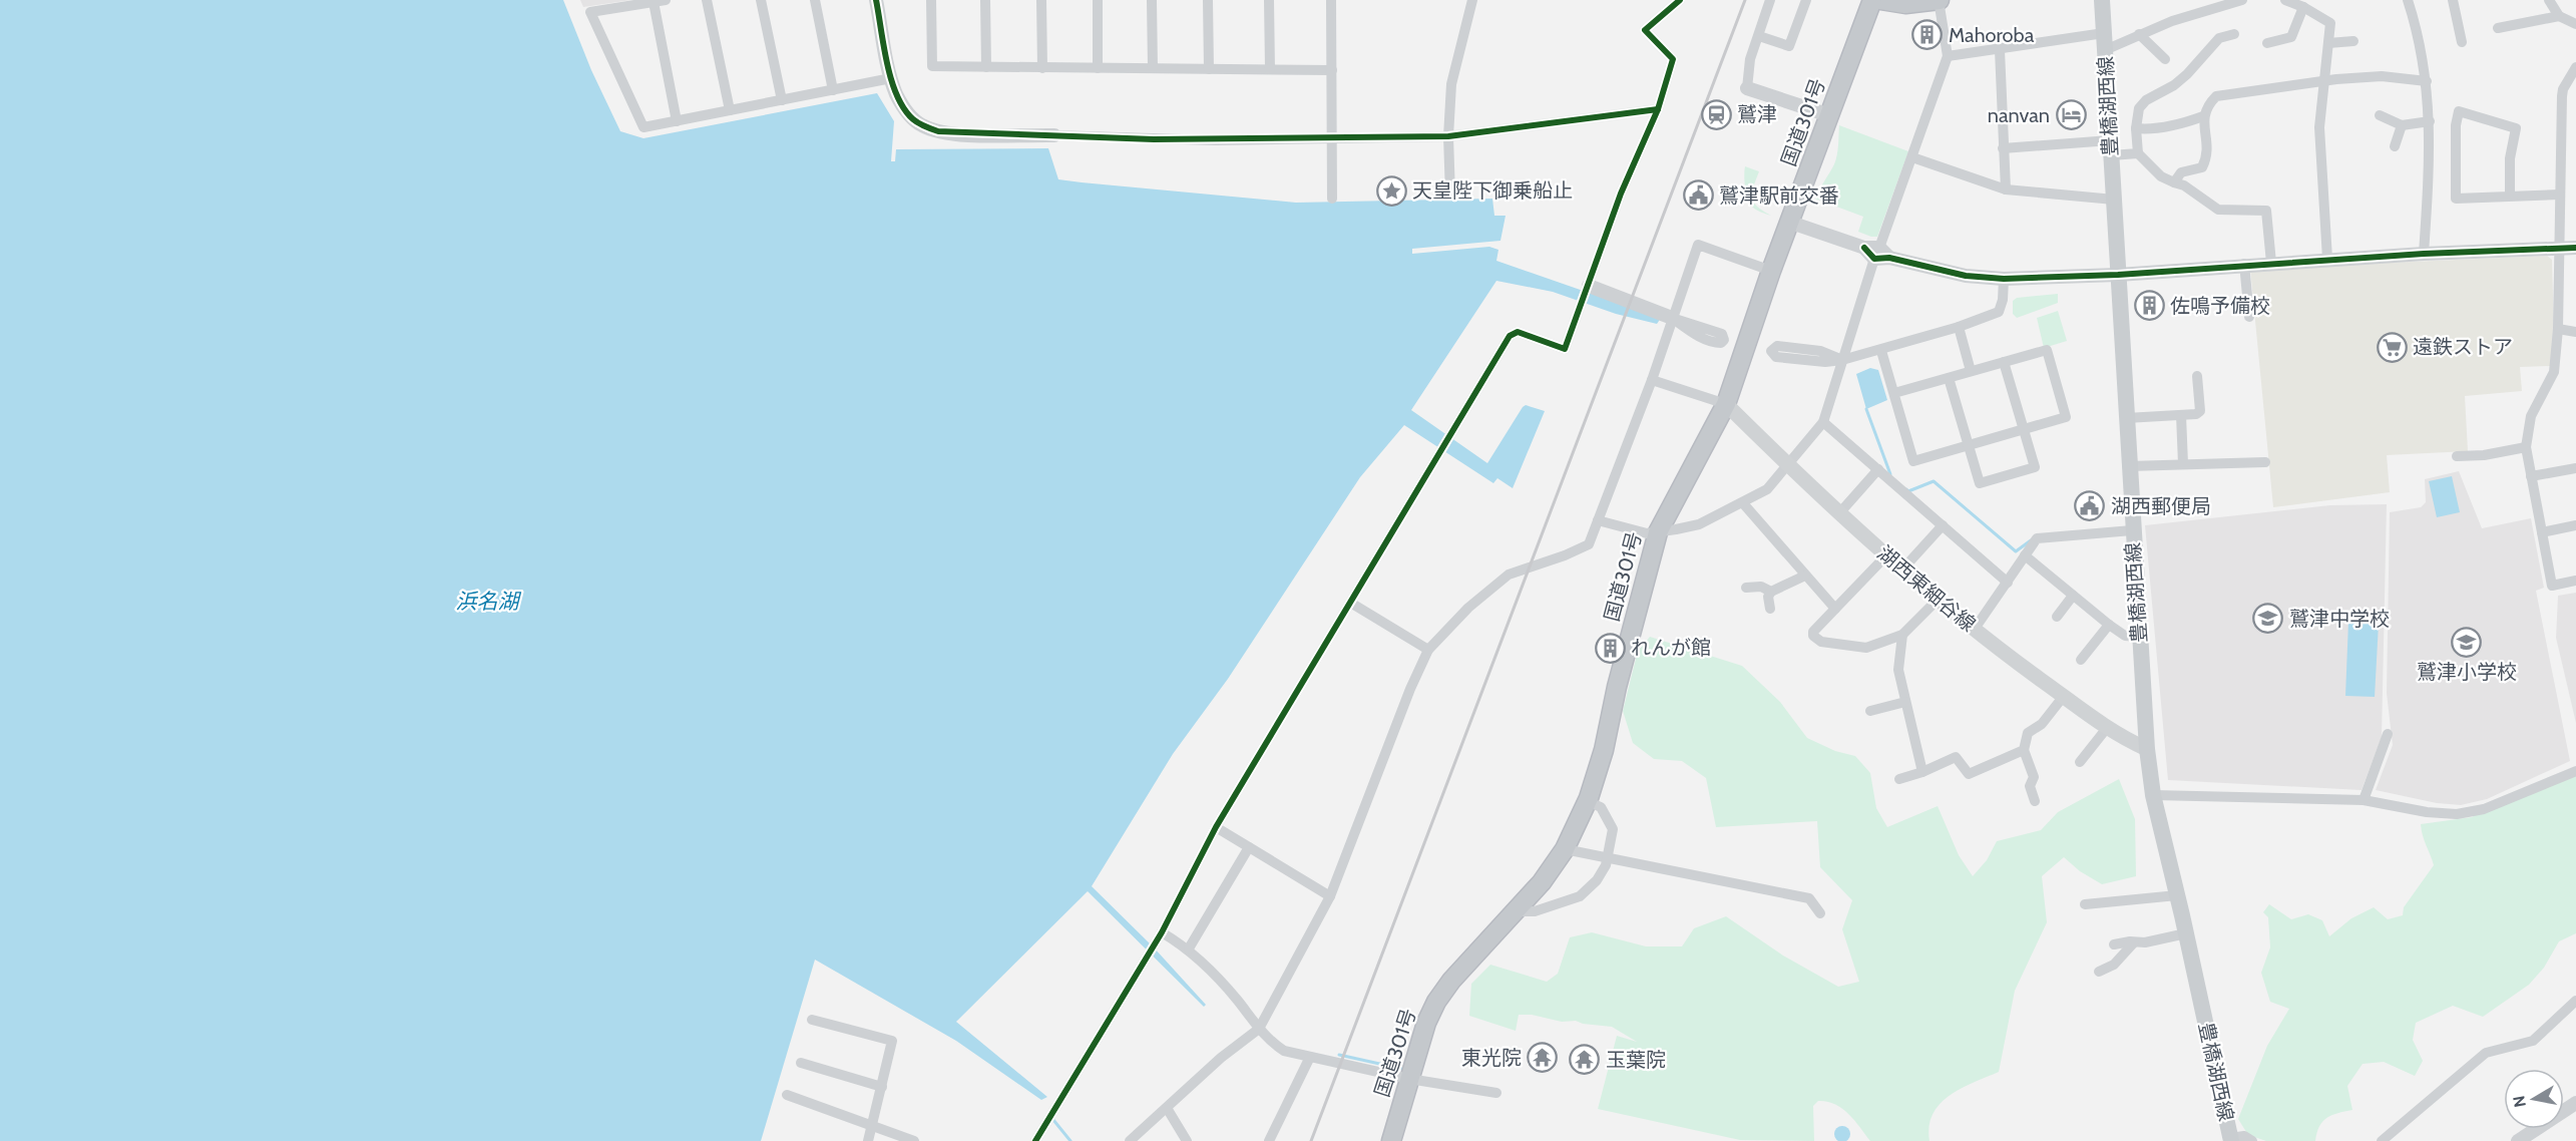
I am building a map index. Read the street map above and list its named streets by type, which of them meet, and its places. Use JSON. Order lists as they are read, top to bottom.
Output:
{
  "streets": {
    "highway": ["国道301号"],
    "main road": ["豊橋湖西線", "湖西東細谷線"]
  },
  "crossings": [
    ["豊橋湖西線", "湖西東細谷線"],
    ["国道301号", "湖西東細谷線"]
  ],
  "water": ["浜名湖"],
  "places": {
    "building": ["Mahoroba", "佐鳴予備校", "れんが館"],
    "station": ["鷲津"],
    "hotel": ["nanvan"],
    "place": ["天皇陛下御乗船止"],
    "public building": ["鷲津駅前交番", "湖西郵便局"],
    "supermarket": ["遠鉄ストア"],
    "school or university": ["鷲津中学校", "鷲津小学校"],
    "temple": ["東光院", "玉葉院"]
  },
  "north": "left"
}
